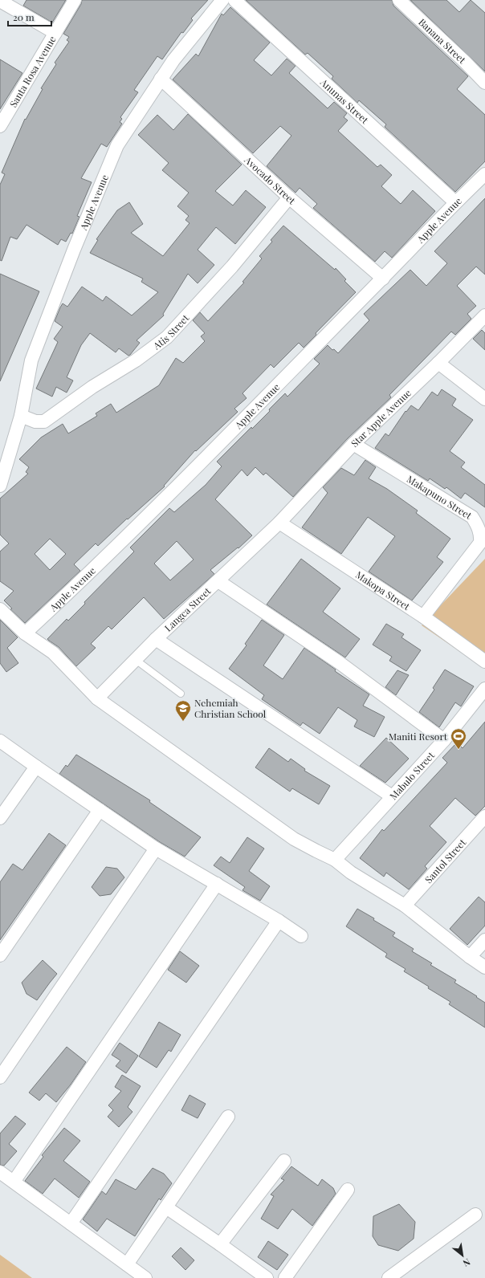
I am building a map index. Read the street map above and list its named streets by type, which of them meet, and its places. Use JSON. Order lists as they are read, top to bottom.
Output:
{
  "streets": {
    "street": [
      "Banana Street",
      "Santa Rosa Avenue",
      "Anunas Street",
      "Avocado Street",
      "Apple Avenue",
      "Atis Street",
      "Star Apple Avenue",
      "Makapuno Street",
      "Makopa Street",
      "Langca Street",
      "Mabulo Street",
      "Santol Street"
    ]
  },
  "crossings": [
    ["Anunas Street", "Apple Avenue"],
    ["Avocado Street", "Apple Avenue"],
    ["Avocado Street", "Atis Street"],
    ["Apple Avenue", "Atis Street"],
    ["Star Apple Avenue", "Makapuno Street"],
    ["Star Apple Avenue", "Makopa Street"],
    ["Star Apple Avenue", "Langca Street"],
    ["Makapuno Street", "Makopa Street"],
    ["Makopa Street", "Langca Street"]
  ],
  "places": {
    "school or university": ["Nehemiah Christian School"],
    "sports": ["Maniti Resort"]
  },
  "scale_bar": "20 m",
  "north": "bottom right"
}
